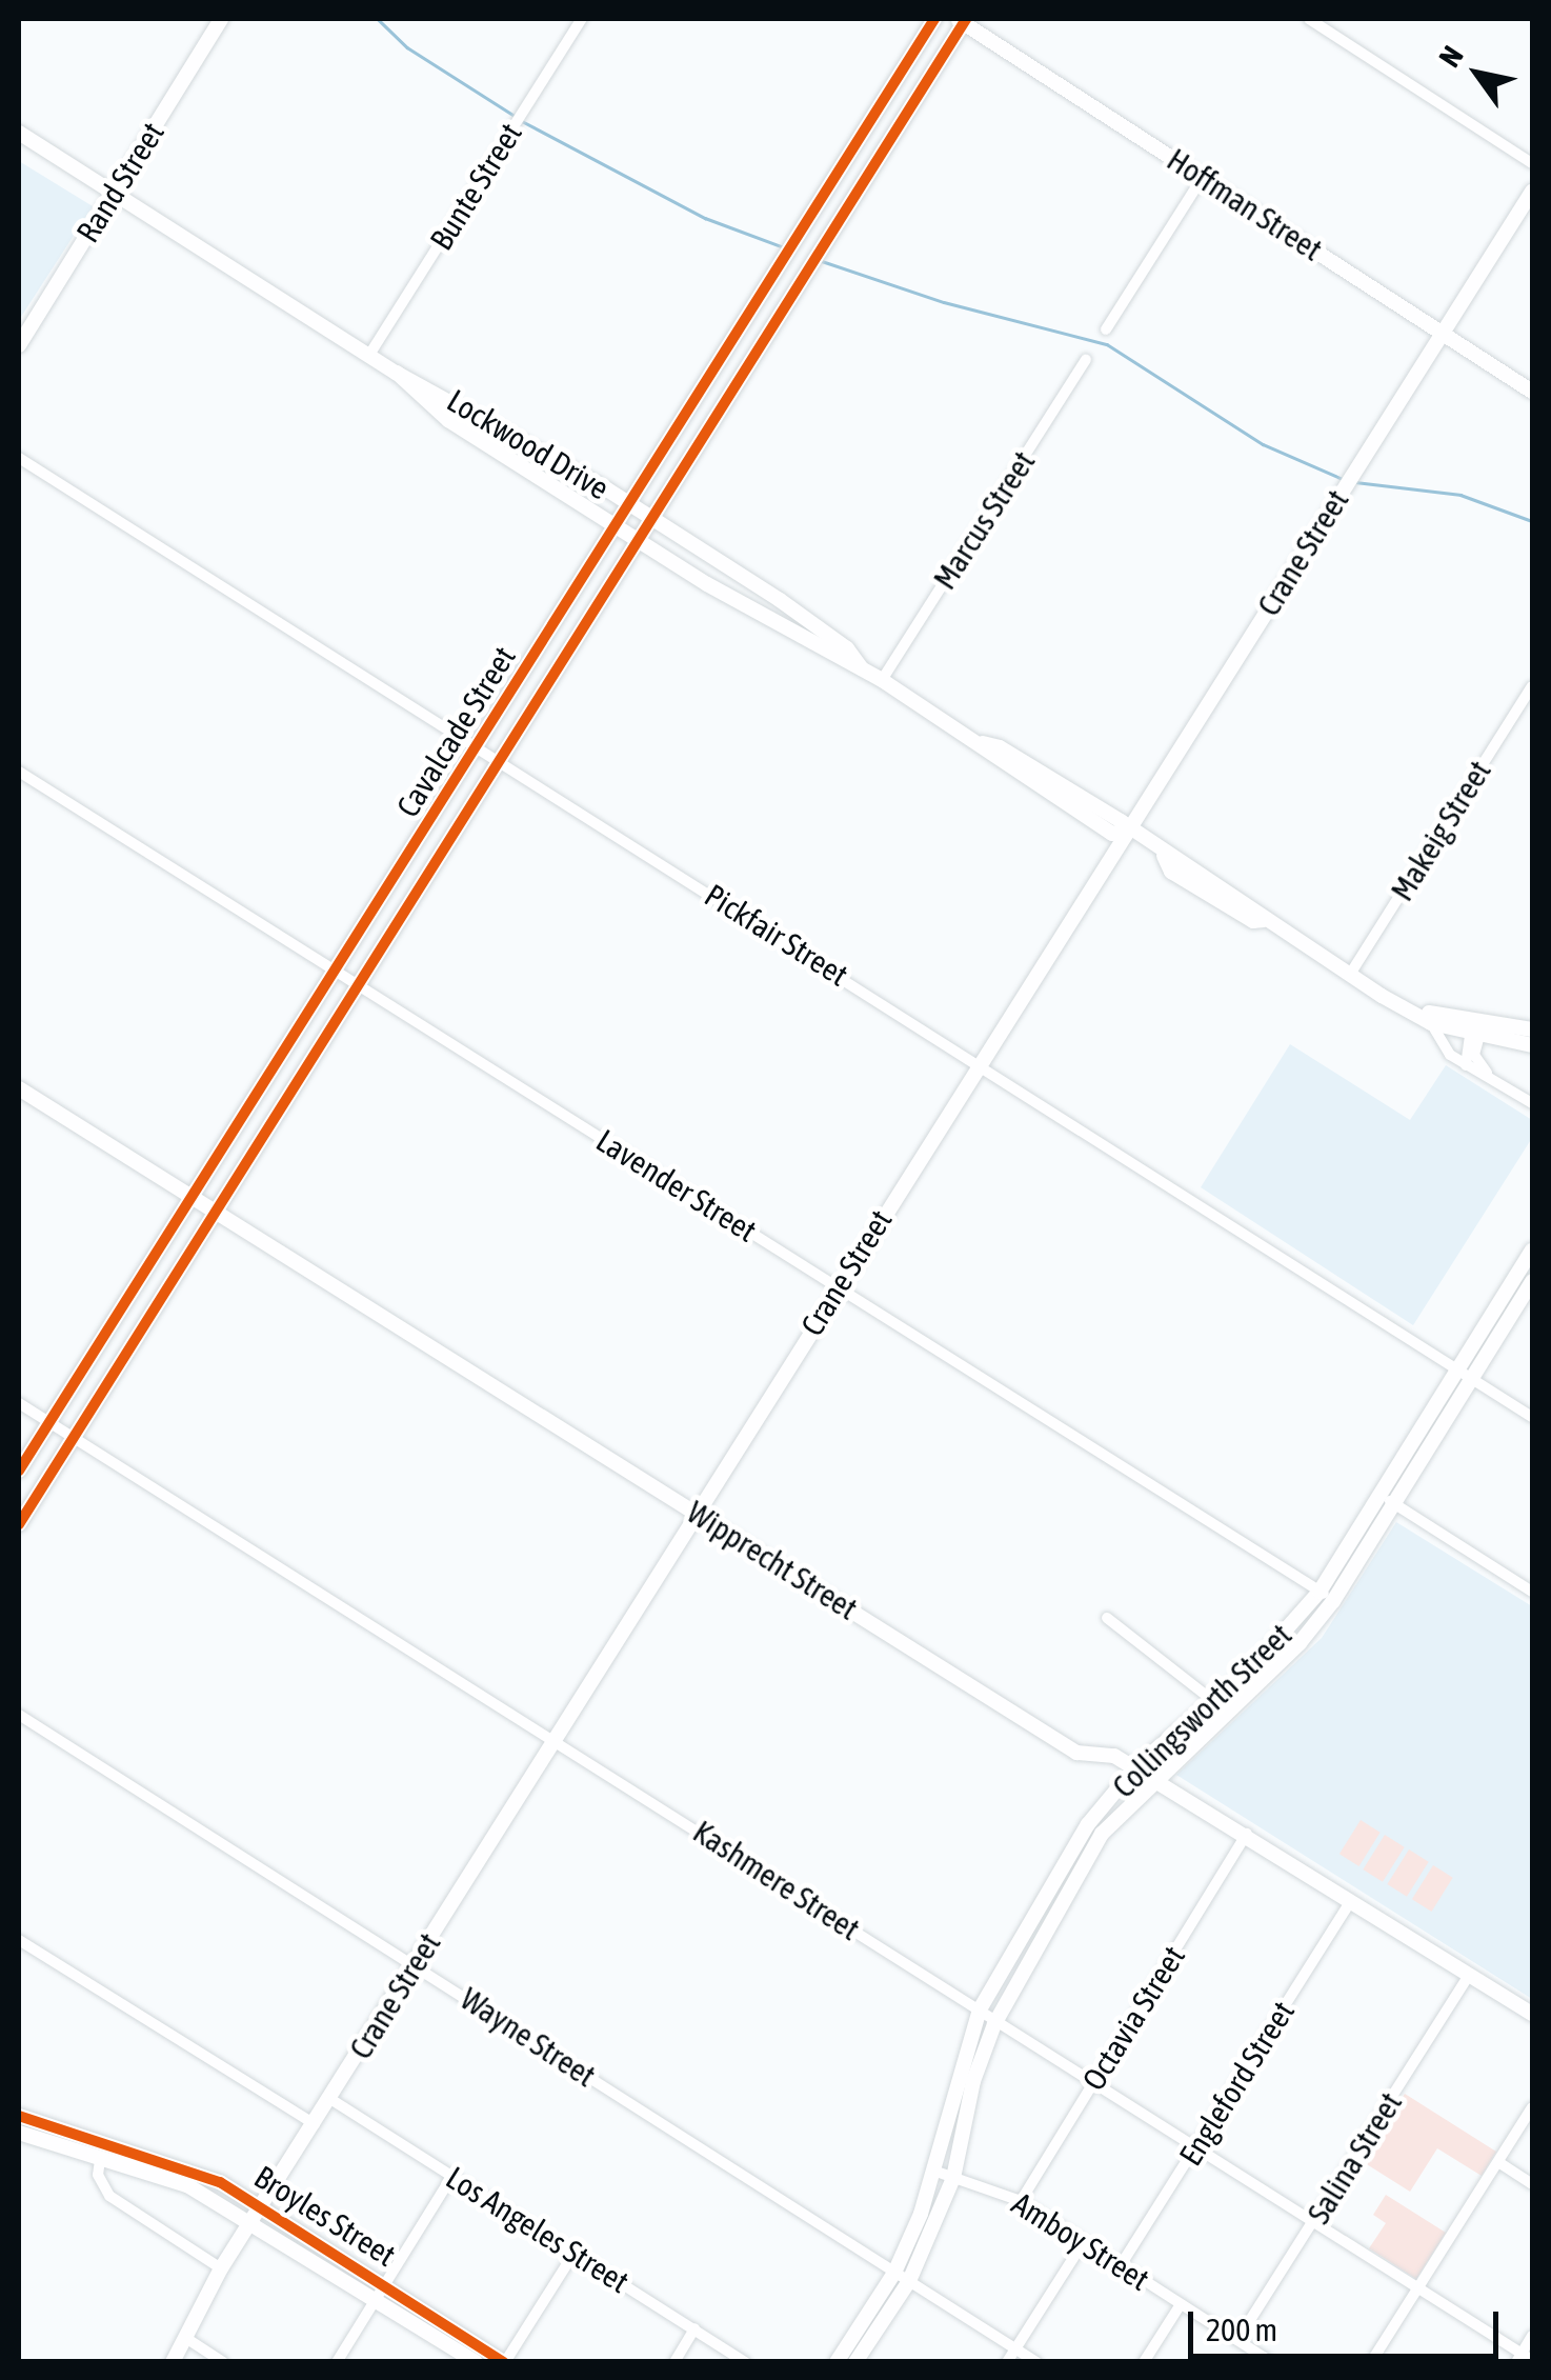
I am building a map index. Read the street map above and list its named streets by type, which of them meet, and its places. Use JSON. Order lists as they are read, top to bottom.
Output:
{
  "streets": {
    "main road": [
      "Rand Street",
      "Hoffman Street",
      "Lockwood Drive",
      "Crane Street",
      "Cavalcade Street",
      "Wipprecht Street",
      "Collingsworth Street",
      "Broyles Street"
    ],
    "street": [
      "Bunte Street",
      "Marcus Street",
      "Makeig Street",
      "Pickfair Street",
      "Lavender Street",
      "Kashmere Street",
      "Octavia Street",
      "Wayne Street",
      "Engleford Street",
      "Salina Street",
      "Los Angeles Street",
      "Amboy Street"
    ]
  },
  "crossings": [
    ["Rand Street", "Lockwood Drive"],
    ["Bunte Street", "Lockwood Drive"],
    ["Hoffman Street", "Crane Street"],
    ["Hoffman Street", "Cavalcade Street"],
    ["Lockwood Drive", "Marcus Street"],
    ["Lockwood Drive", "Crane Street"],
    ["Lockwood Drive", "Cavalcade Street"],
    ["Lockwood Drive", "Makeig Street"],
    ["Crane Street", "Pickfair Street"],
    ["Crane Street", "Lavender Street"],
    ["Crane Street", "Wipprecht Street"],
    ["Crane Street", "Kashmere Street"],
    ["Crane Street", "Wayne Street"],
    ["Crane Street", "Broyles Street"],
    ["Crane Street", "Los Angeles Street"],
    ["Cavalcade Street", "Pickfair Street"],
    ["Cavalcade Street", "Lavender Street"],
    ["Cavalcade Street", "Wipprecht Street"],
    ["Cavalcade Street", "Kashmere Street"],
    ["Pickfair Street", "Collingsworth Street"],
    ["Lavender Street", "Collingsworth Street"],
    ["Wipprecht Street", "Collingsworth Street"],
    ["Wipprecht Street", "Octavia Street"],
    ["Wipprecht Street", "Engleford Street"],
    ["Wipprecht Street", "Salina Street"],
    ["Collingsworth Street", "Kashmere Street"],
    ["Collingsworth Street", "Wayne Street"],
    ["Collingsworth Street", "Amboy Street"],
    ["Kashmere Street", "Octavia Street"],
    ["Kashmere Street", "Engleford Street"],
    ["Kashmere Street", "Salina Street"],
    ["Octavia Street", "Amboy Street"],
    ["Engleford Street", "Amboy Street"],
    ["Salina Street", "Amboy Street"]
  ],
  "scale_bar": "200 m",
  "north": "top left"
}
